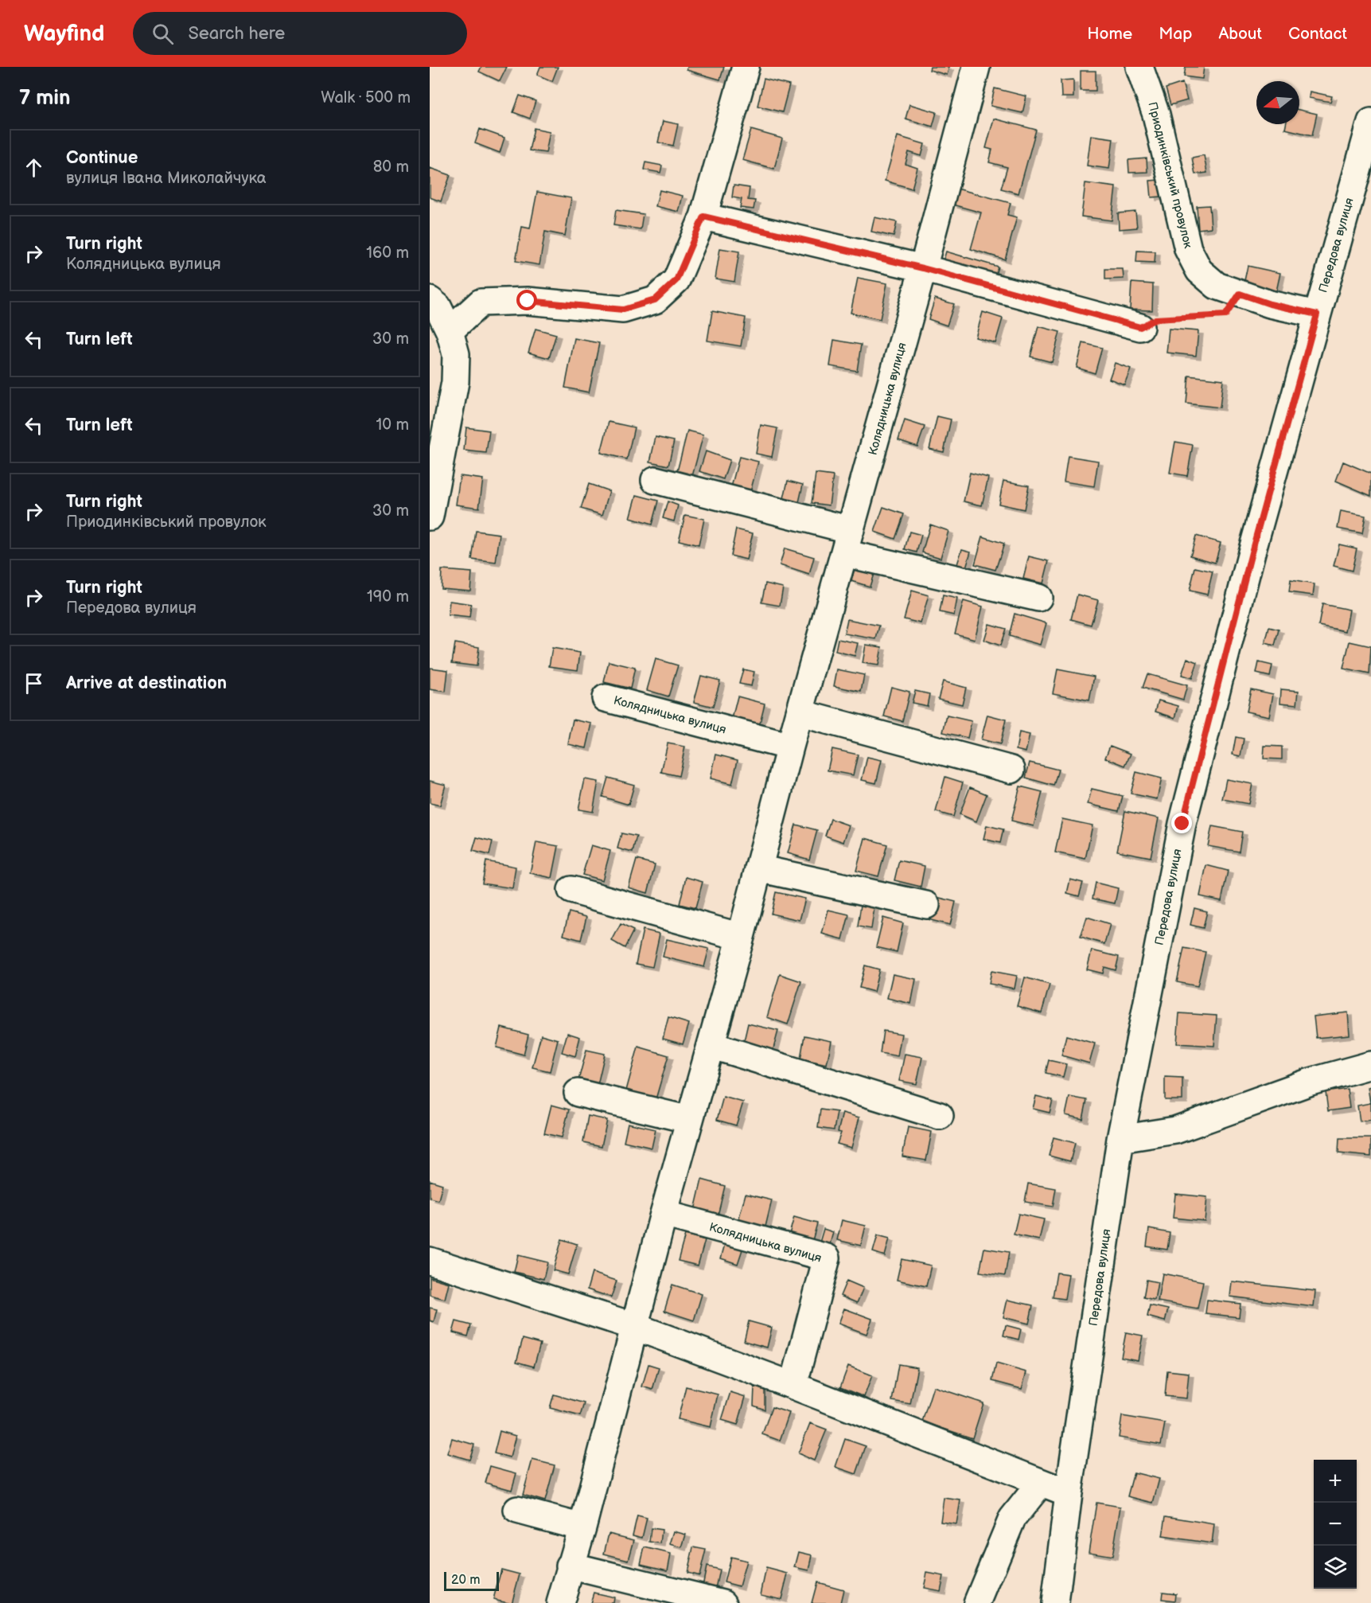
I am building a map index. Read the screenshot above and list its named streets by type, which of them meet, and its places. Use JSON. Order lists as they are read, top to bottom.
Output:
{
  "streets": {
    "street": ["Приодинківський провулок", "Передова вулиця", "Колядницька вулиця"]
  },
  "crossings": [
    ["Приодинківський провулок", "Передова вулиця"]
  ],
  "scale_bar": "20 m",
  "north": "left",
  "page": {
    "header": "Wayfind",
    "search": "Search here",
    "nav": [
      "Home",
      "Map",
      "About",
      "Contact"
    ],
    "heading": ["7 min", "Walk · 500 m"],
    "list": [
      ["Continue", "вулиця Івана Миколайчука", "80 m"],
      ["Turn right", "Колядницька вулиця", "160 m"],
      ["Turn left", "30 m"],
      ["Turn left", "10 m"],
      ["Turn right", "Приодинківський провулок", "30 m"],
      ["Turn right", "Передова вулиця", "190 m"],
      "Arrive at destination"
    ],
    "map_buttons": ["+", "−"],
    "scale": "20 m"
  }
}
